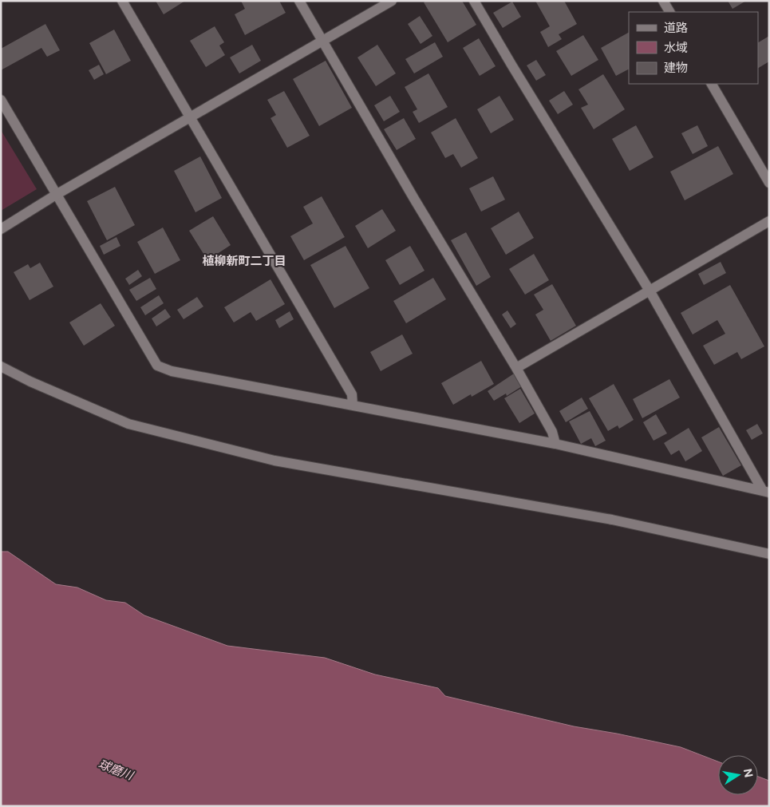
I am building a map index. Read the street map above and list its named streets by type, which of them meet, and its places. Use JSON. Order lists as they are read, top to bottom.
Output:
{
  "districts": ["植柳新町二丁目"],
  "water": ["球磨川"],
  "legend": ["道路", "水域", "建物"],
  "north": "right"
}
